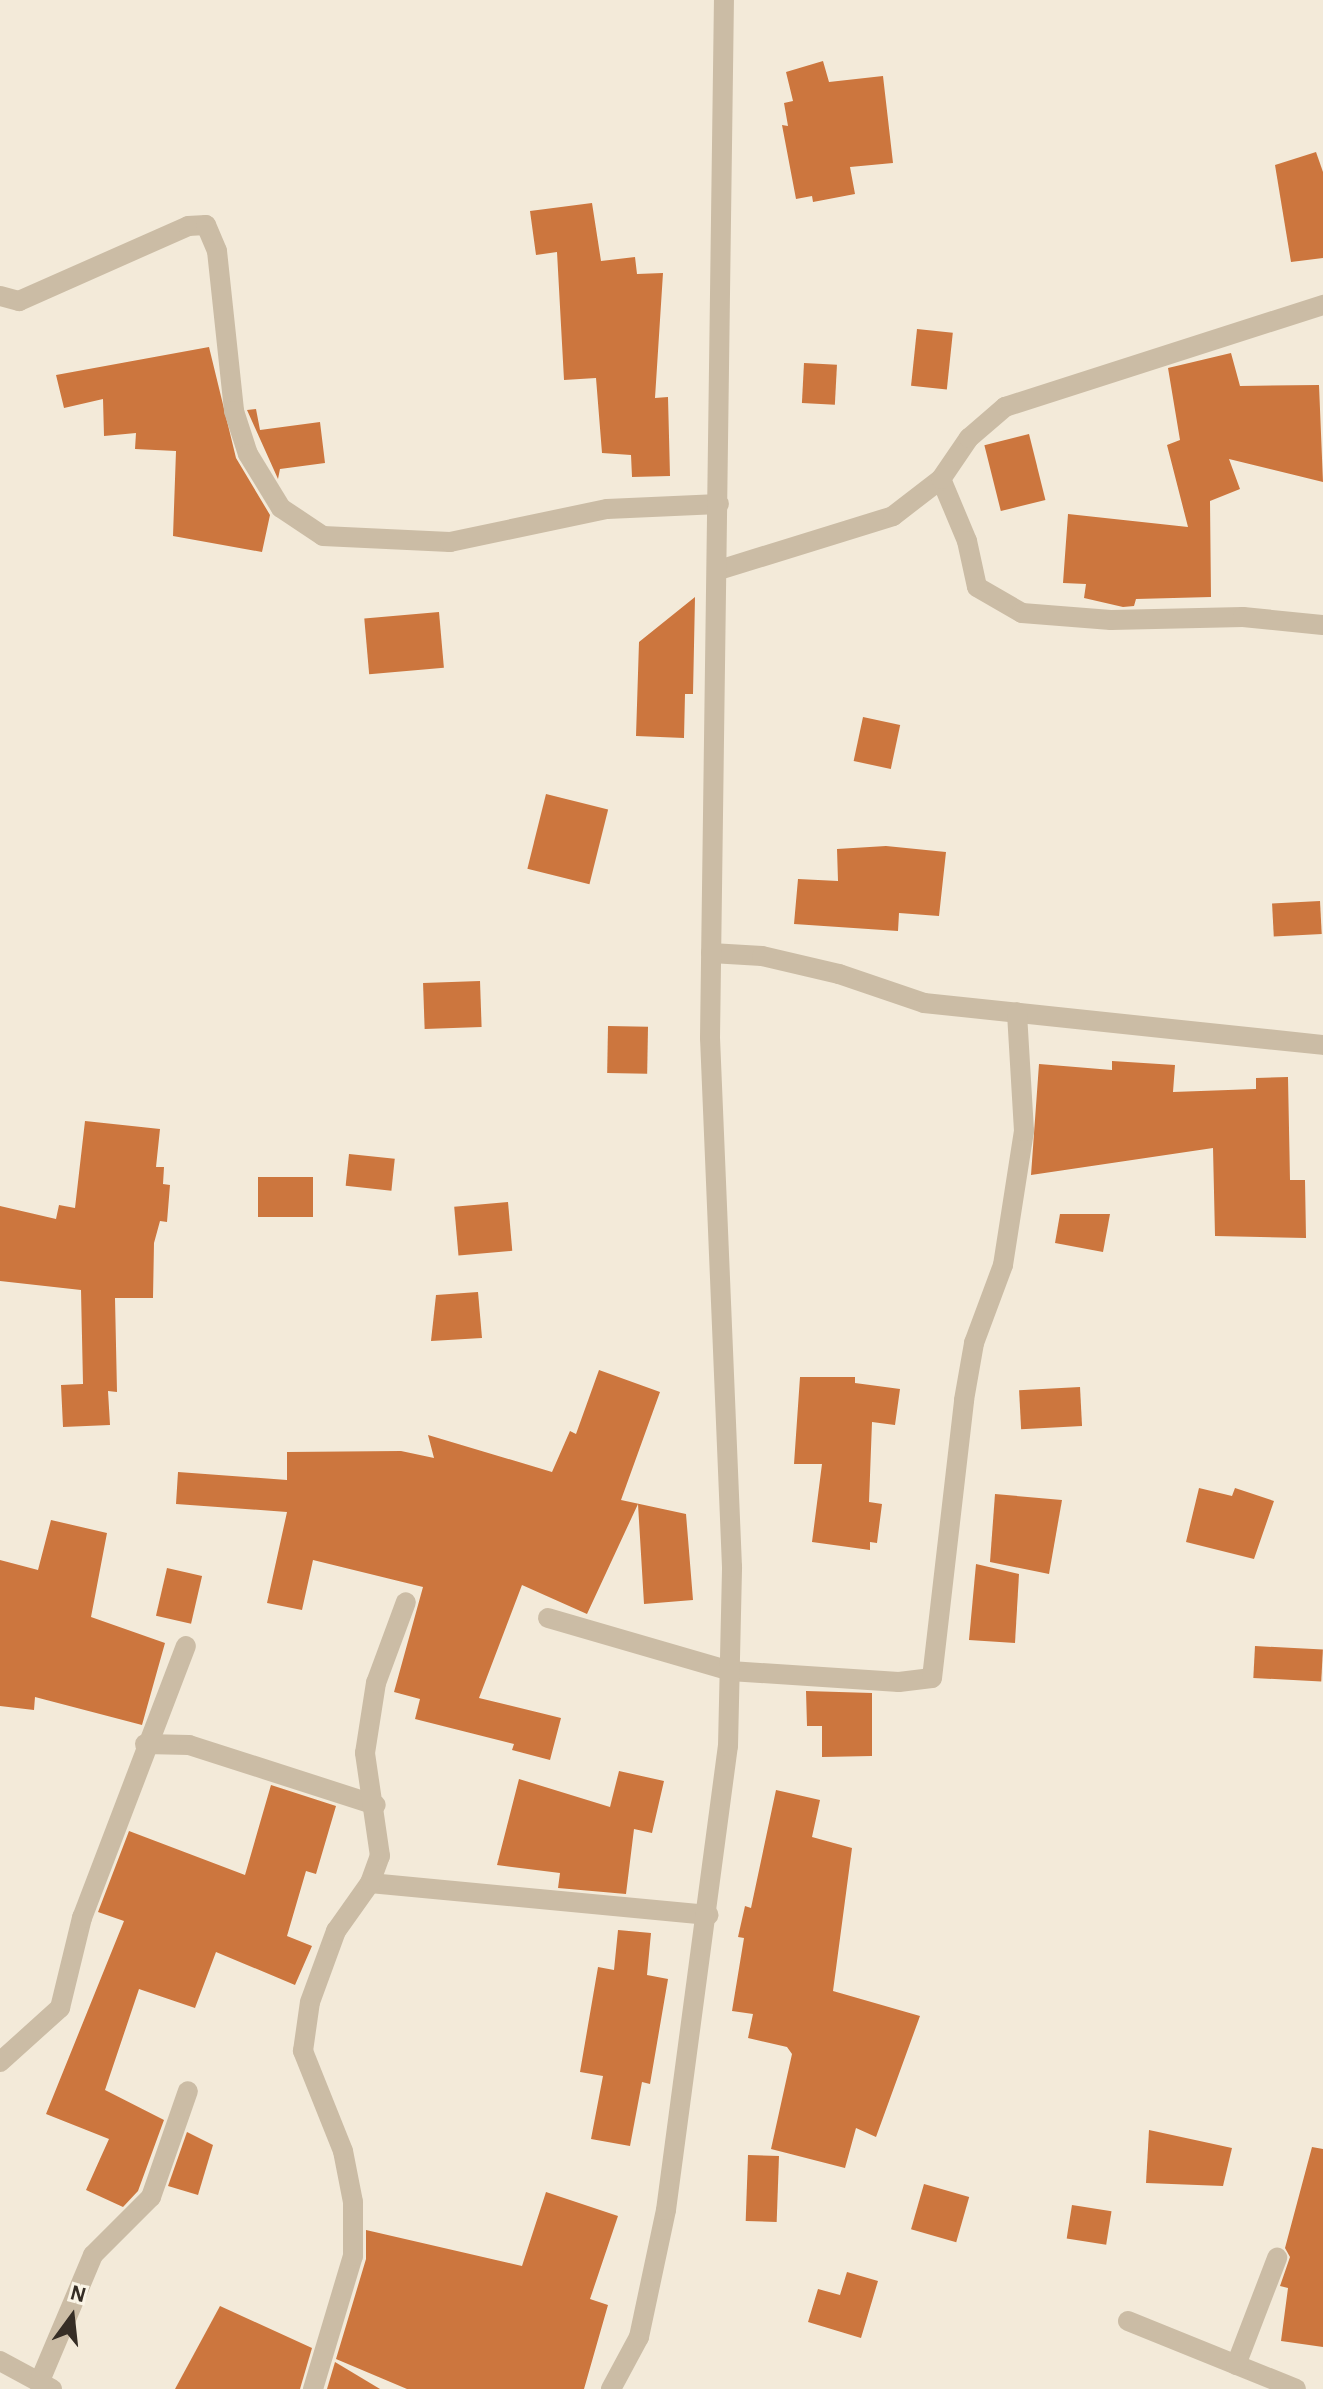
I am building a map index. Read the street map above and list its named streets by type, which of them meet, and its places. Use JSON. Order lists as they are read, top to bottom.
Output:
{
  "north": "top"
}
